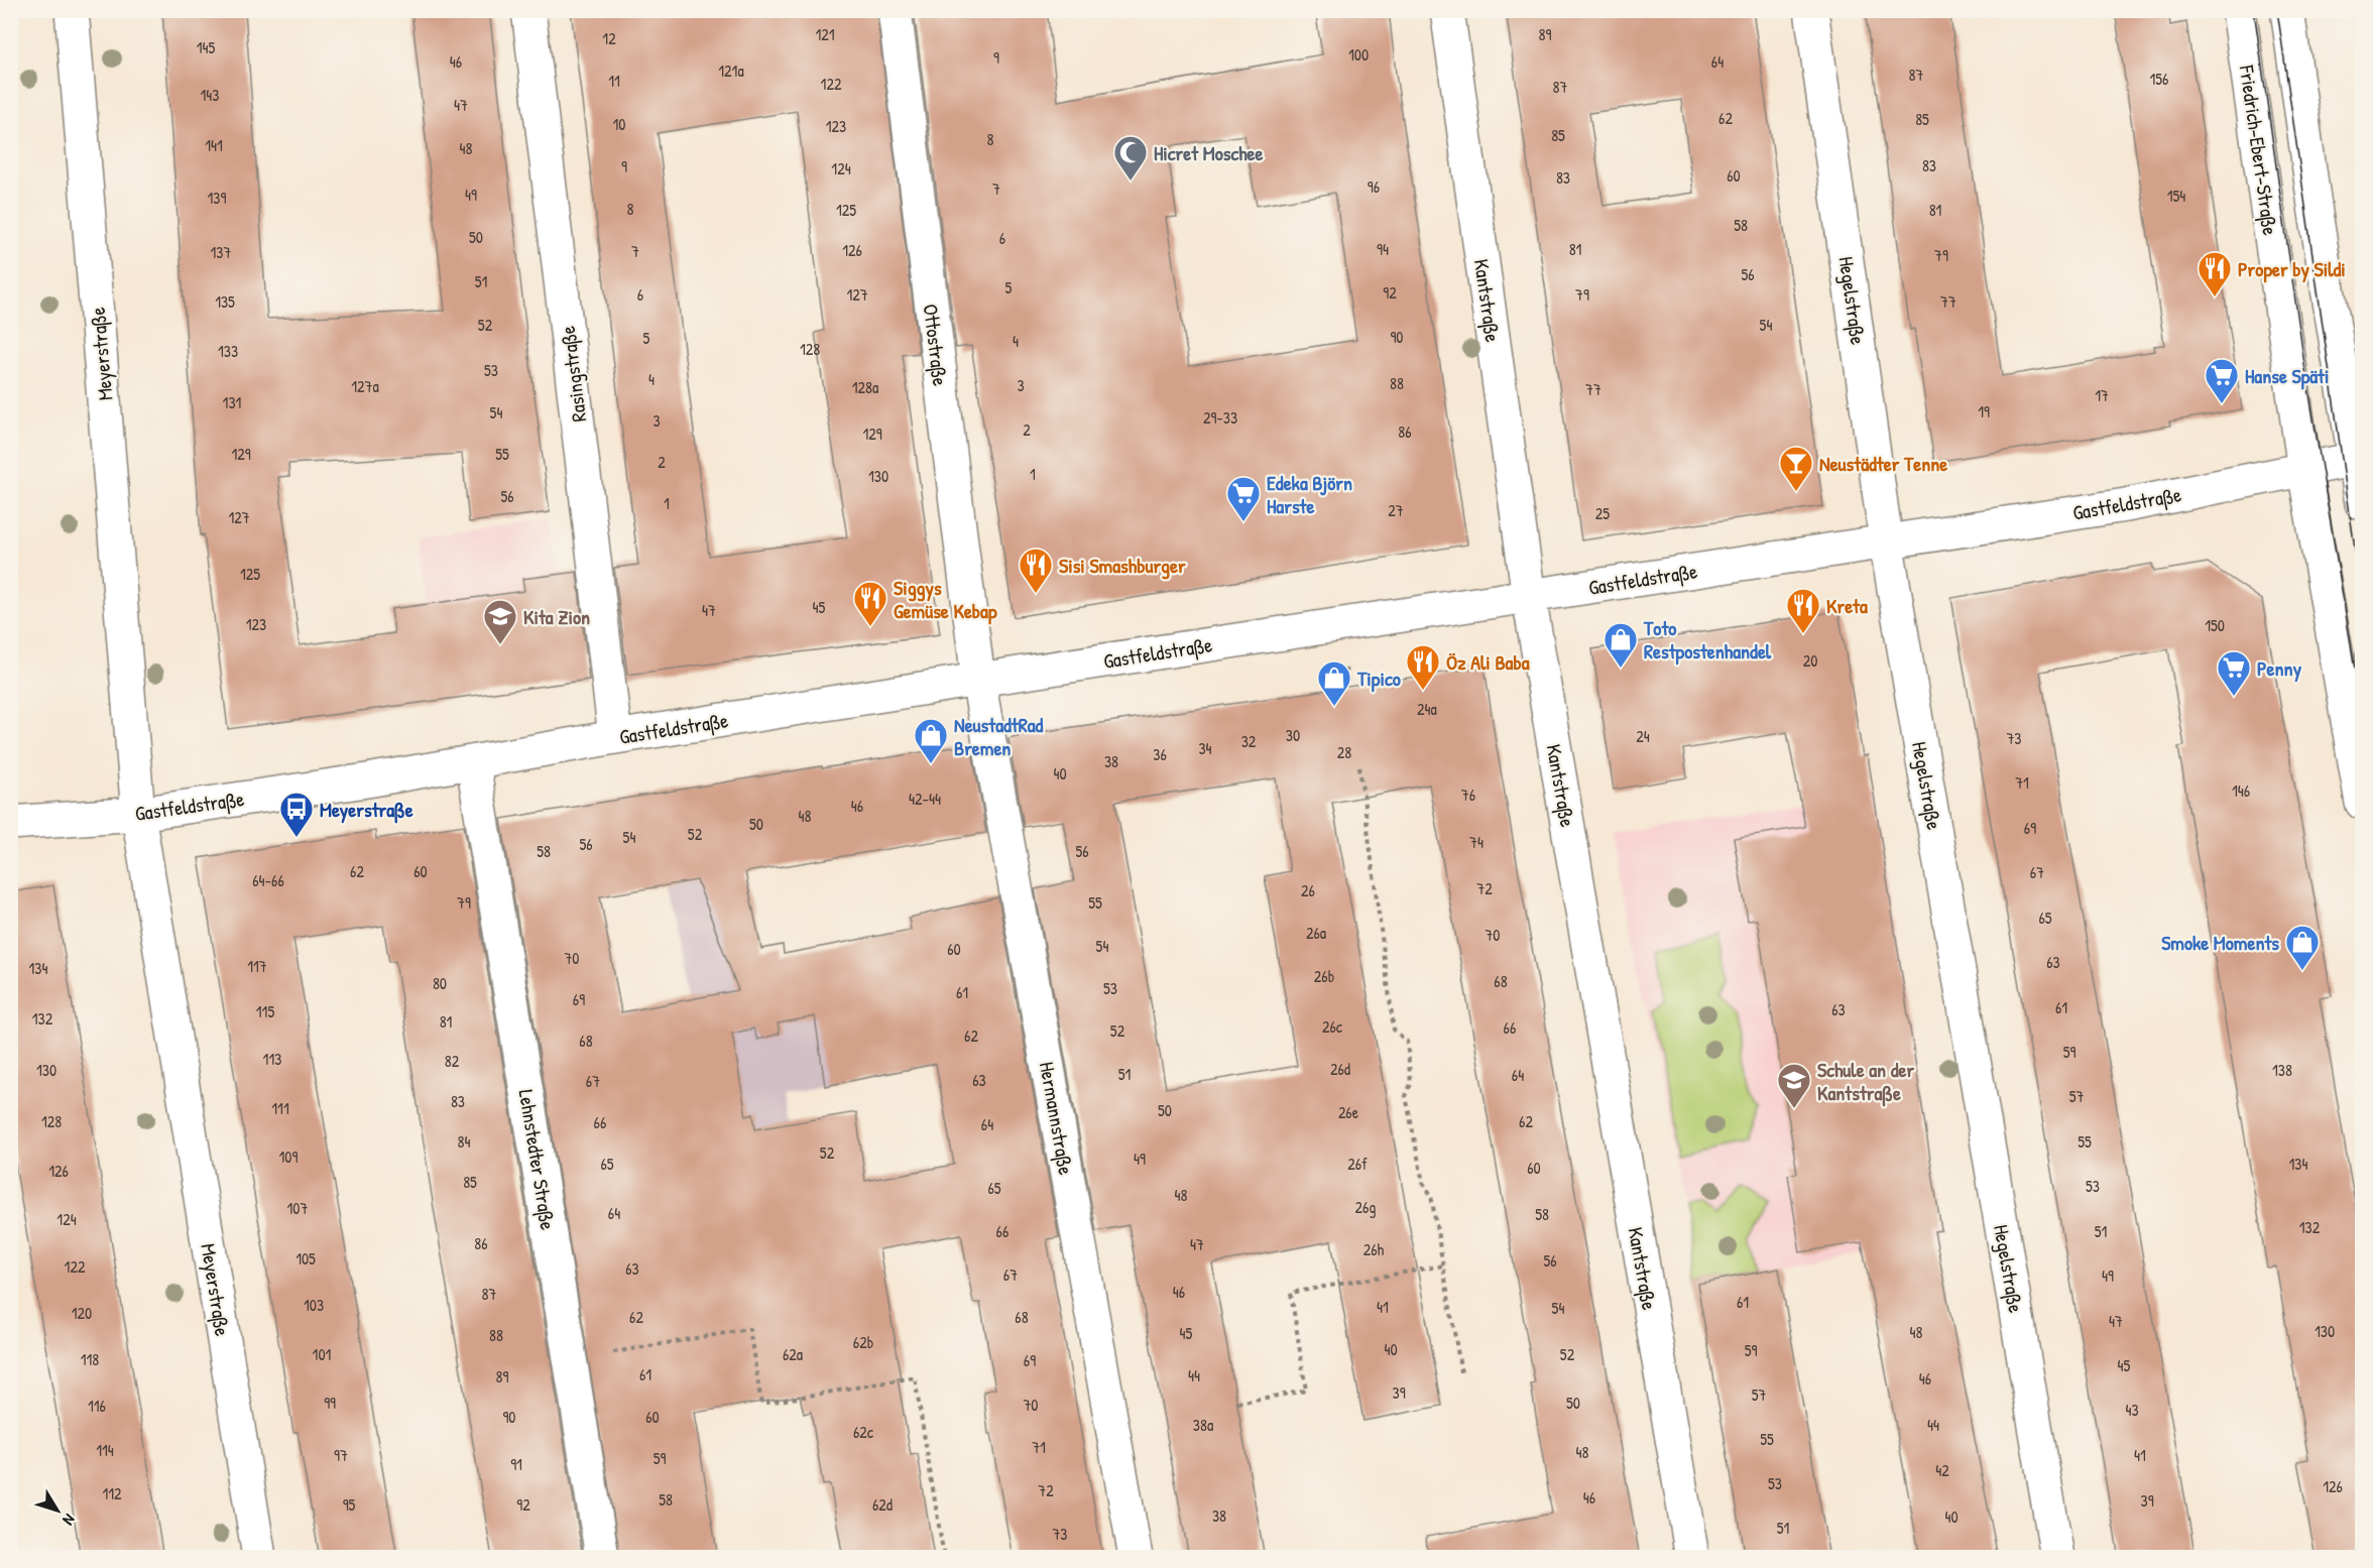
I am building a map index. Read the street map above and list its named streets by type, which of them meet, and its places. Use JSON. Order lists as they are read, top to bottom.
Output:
{
  "streets": {
    "street": [
      "Friedrich-Ebert-Straße",
      "Kantstraße",
      "Hegelstraße",
      "Ottostraße",
      "Meyerstraße",
      "Rasingstraße",
      "Gastfeldstraße",
      "Hermannstraße",
      "Lehnstedter Straße"
    ]
  },
  "crossings": [
    ["Friedrich-Ebert-Straße", "Gastfeldstraße"],
    ["Kantstraße", "Gastfeldstraße"],
    ["Hegelstraße", "Gastfeldstraße"],
    ["Ottostraße", "Gastfeldstraße"],
    ["Ottostraße", "Hermannstraße"],
    ["Meyerstraße", "Gastfeldstraße"],
    ["Rasingstraße", "Gastfeldstraße"],
    ["Gastfeldstraße", "Hermannstraße"],
    ["Gastfeldstraße", "Lehnstedter Straße"]
  ],
  "places": {
    "mosque": ["Hicret Moschee"],
    "restaurant": [
      "Proper by Sildi",
      "Sisi Smashburger",
      "Siggys Gemüse Kebap",
      "Kreta",
      "Öz Ali Baba"
    ],
    "supermarket": ["Hanse Späti", "Edeka Björn Harste", "Penny"],
    "bar": ["Neustädter Tenne"],
    "school or university": ["Kita Zion", "Schule an der Kantstraße"],
    "shop": [
      "Toto Restpostenhandel",
      "Tipico",
      "NeustadtRad Bremen",
      "Smoke Moments"
    ],
    "bus stop": ["Meyerstraße"]
  },
  "house_numbers": [
    "121",
    "89",
    "12",
    "145",
    "100",
    "9",
    "46",
    "64",
    "121a",
    "87",
    "156",
    "11",
    "122",
    "87",
    "143",
    "47",
    "62",
    "85",
    "10",
    "123",
    "85",
    "8",
    "141",
    "48",
    "83",
    "9",
    "124",
    "60",
    "83",
    "96",
    "7",
    "49",
    "154",
    "139",
    "8",
    "125",
    "81",
    "58",
    "50",
    "6",
    "94",
    "81",
    "126",
    "7",
    "137",
    "79",
    "56",
    "51",
    "5",
    "92",
    "6",
    "127",
    "79",
    "135",
    "77",
    "52",
    "54",
    "90",
    "5",
    "4",
    "128",
    "133",
    "53",
    "4",
    "88",
    "3",
    "127a",
    "128a",
    "77",
    "17",
    "131",
    "19",
    "54",
    "29-33",
    "3",
    "2",
    "86",
    "129",
    "129",
    "55",
    "2",
    "1",
    "130",
    "56",
    "1",
    "27",
    "25",
    "127",
    "125",
    "45",
    "47",
    "123",
    "150",
    "20",
    "24a",
    "30",
    "24",
    "73",
    "32",
    "34",
    "28",
    "36",
    "38",
    "40",
    "71",
    "146",
    "76",
    "42-44",
    "46",
    "48",
    "50",
    "69",
    "52",
    "54",
    "74",
    "56",
    "58",
    "56",
    "62",
    "60",
    "67",
    "64-66",
    "72",
    "26",
    "79",
    "55",
    "65",
    "26a",
    "70",
    "54",
    "60",
    "70",
    "63",
    "117",
    "134",
    "26b",
    "68",
    "80",
    "53",
    "61",
    "69",
    "61",
    "63",
    "115",
    "132",
    "81",
    "26c",
    "66",
    "52",
    "62",
    "68",
    "59",
    "113",
    "82",
    "26d",
    "130",
    "138",
    "51",
    "64",
    "63",
    "67",
    "57",
    "83",
    "111",
    "50",
    "26e",
    "128",
    "62",
    "66",
    "64",
    "84",
    "55",
    "52",
    "109",
    "49",
    "65",
    "26f",
    "134",
    "60",
    "126",
    "85",
    "53",
    "65",
    "48",
    "26g",
    "107",
    "64",
    "58",
    "124",
    "132",
    "66",
    "51",
    "86",
    "47",
    "26h",
    "105",
    "56",
    "122",
    "63",
    "67",
    "49",
    "46",
    "87",
    "61",
    "103",
    "41",
    "54",
    "120",
    "62",
    "68",
    "47",
    "130",
    "48",
    "45",
    "88",
    "62b",
    "40",
    "59",
    "101",
    "62a",
    "52",
    "118",
    "69",
    "45",
    "61",
    "44",
    "89",
    "46",
    "39",
    "57",
    "99",
    "50",
    "70",
    "116",
    "43",
    "90",
    "60",
    "38a",
    "44",
    "62c",
    "55",
    "71",
    "114",
    "48",
    "97",
    "41",
    "59",
    "91",
    "42",
    "53",
    "126",
    "72",
    "112",
    "46",
    "58",
    "39",
    "95",
    "92",
    "62d",
    "38",
    "40",
    "51",
    "73"
  ],
  "north": "bottom right"
}
